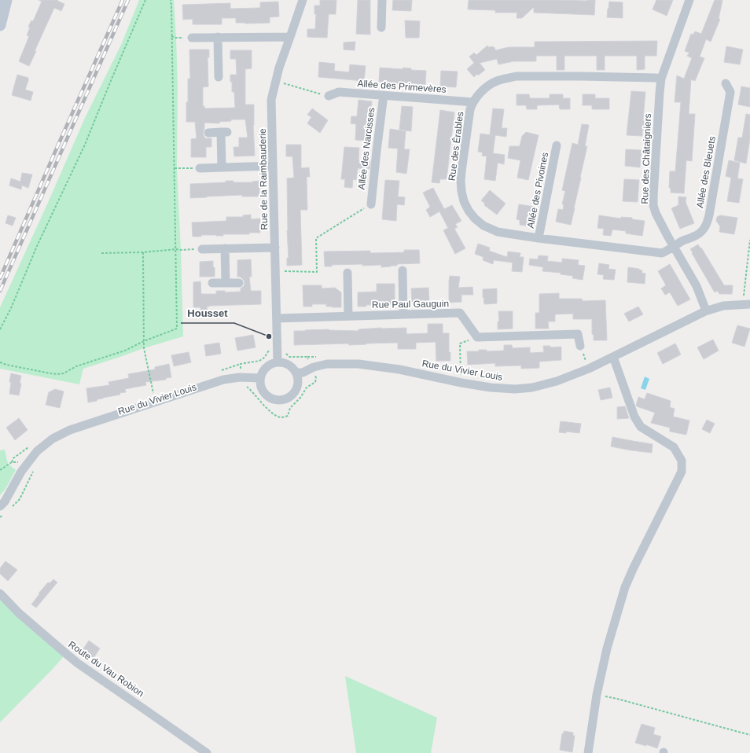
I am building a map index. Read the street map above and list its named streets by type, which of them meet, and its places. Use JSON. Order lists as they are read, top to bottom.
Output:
{
  "streets": {
    "street": [
      "Allée des Primevères",
      "Rue des Érables",
      "Allée des Narcisses",
      "Rue des Châtaigniers",
      "Allée des Bleuets",
      "Rue de la Raimbauderie",
      "Allée des Pivoines",
      "Rue Paul Gauguin",
      "Rue du Vivier Louis",
      "Route du Vau Robion"
    ]
  },
  "crossings": [
    ["Allée des Primevères", "Rue des Érables"],
    ["Allée des Primevères", "Allée des Narcisses"],
    ["Rue des Érables", "Rue des Châtaigniers"],
    ["Rue des Érables", "Allée des Bleuets"],
    ["Rue des Érables", "Allée des Pivoines"],
    ["Rue des Châtaigniers", "Allée des Bleuets"],
    ["Rue des Châtaigniers", "Rue du Vivier Louis"],
    ["Rue de la Raimbauderie", "Rue Paul Gauguin"],
    ["Rue de la Raimbauderie", "Rue du Vivier Louis"]
  ],
  "places": ["Housset"]
}
